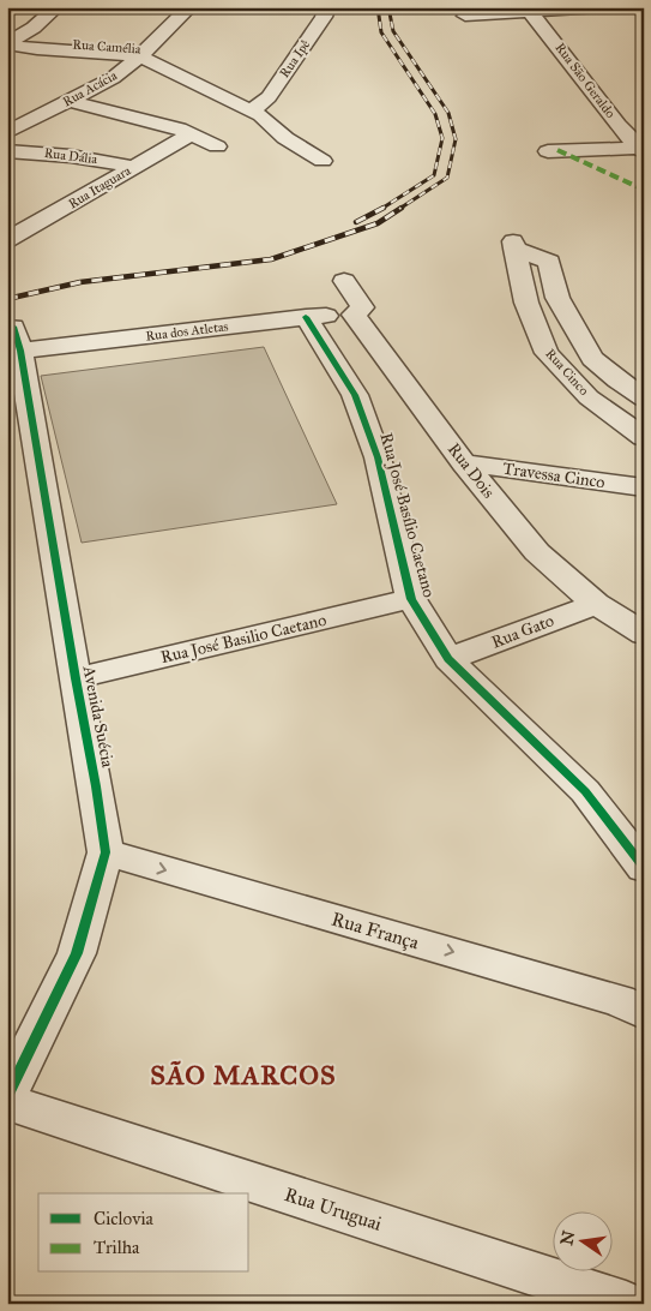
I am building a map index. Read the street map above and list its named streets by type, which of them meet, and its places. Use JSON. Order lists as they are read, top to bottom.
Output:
{
  "streets": {
    "street": [
      "Rua Camélia",
      "Rua Ipê",
      "Rua São Geraldo",
      "Rua Acácia",
      "Rua Dália",
      "Rua Itaguara",
      "Rua dos Atletas",
      "Rua Cinco",
      "Rua Dois",
      "Travessa Cinco",
      "Rua José Basílio Caetano",
      "Rua Gato",
      "Rua José Basilio Caetano",
      "Avenida Suécia",
      "Rua França",
      "Rua Uruguai"
    ]
  },
  "crossings": [
    ["Rua Camélia", "Rua Ipê"],
    ["Rua Camélia", "Rua Acácia"],
    ["Rua Dália", "Rua Itaguara"],
    ["Rua dos Atletas", "Rua Dois"],
    ["Rua dos Atletas", "Rua José Basílio Caetano"],
    ["Rua dos Atletas", "Avenida Suécia"],
    ["Rua Dois", "Travessa Cinco"],
    ["Rua Dois", "Rua Gato"],
    ["Rua José Basílio Caetano", "Rua Gato"],
    ["Rua José Basílio Caetano", "Rua José Basilio Caetano"],
    ["Rua José Basilio Caetano", "Avenida Suécia"],
    ["Avenida Suécia", "Rua França"]
  ],
  "one_way": ["Rua França"],
  "districts": ["SÃO MARCOS"],
  "legend": ["Ciclovia", "Trilha"],
  "north": "left"
}
